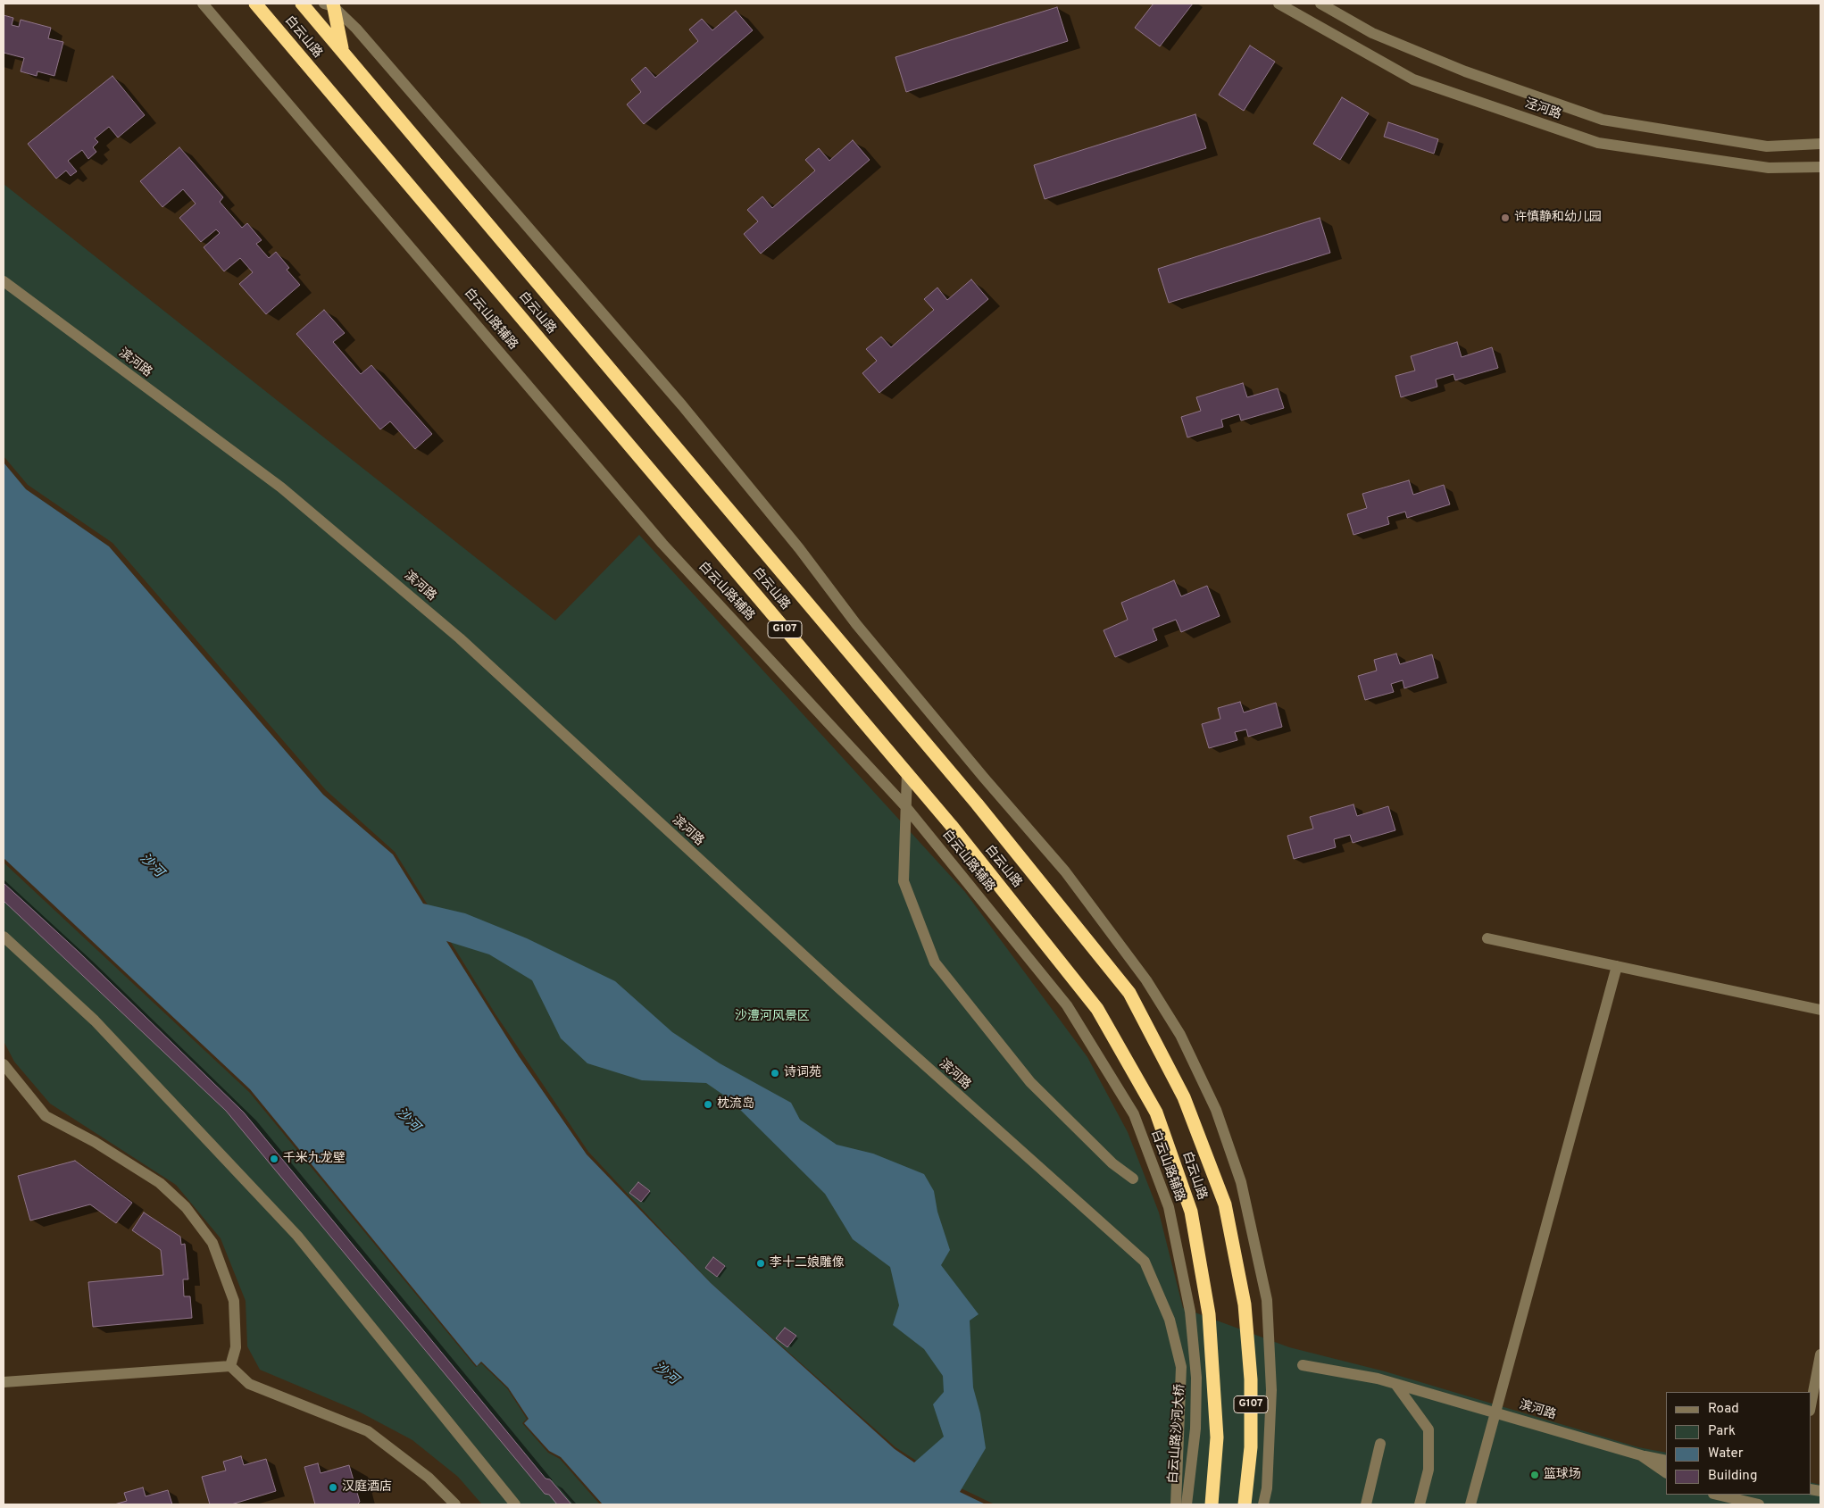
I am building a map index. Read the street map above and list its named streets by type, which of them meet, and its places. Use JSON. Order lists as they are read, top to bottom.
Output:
{
  "streets": {
    "highway": ["白云山路", "G107"],
    "street": [
      "泾河路",
      "白云山路辅路",
      "滨河路",
      "白云山路沙河大桥"
    ]
  },
  "crossings": [
    ["白云山路辅路", "白云山路沙河大桥"]
  ],
  "water": ["沙河"],
  "parks": ["沙澧河风景区"],
  "places": [
    "许慎静和幼儿园",
    "诗词苑",
    "枕流岛",
    "千米九龙壁",
    "李十二娘雕像",
    "篮球场",
    "汉庭酒店"
  ],
  "legend": [
    "Road",
    "Park",
    "Water",
    "Building"
  ]
}
